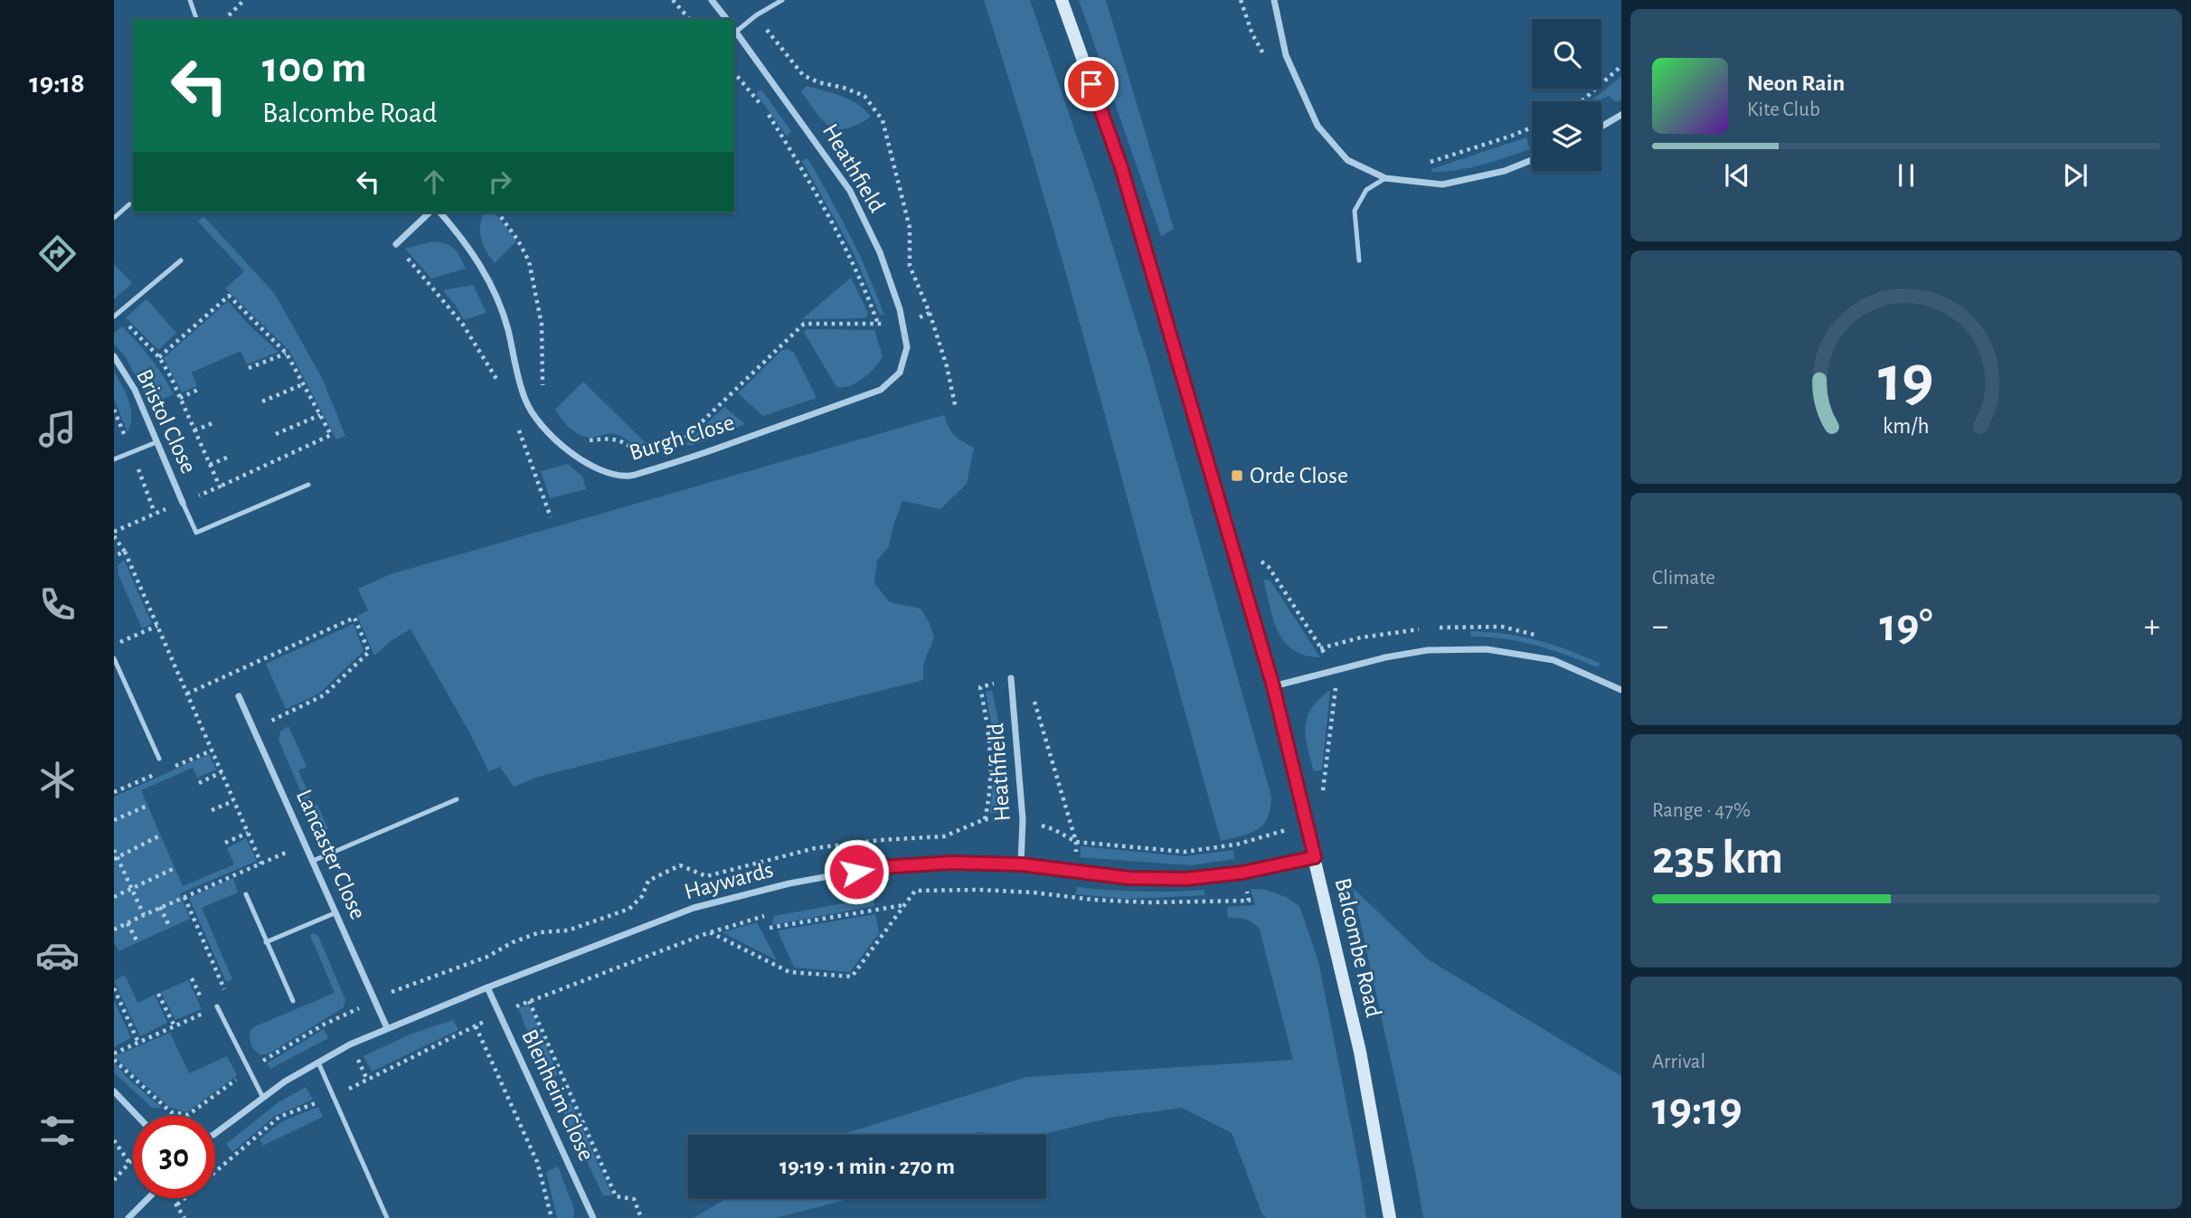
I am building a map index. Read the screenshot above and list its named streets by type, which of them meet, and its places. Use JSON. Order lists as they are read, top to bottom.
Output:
{
  "streets": {
    "main road": ["Balcombe Road"],
    "street": [
      "Heathfield",
      "Bristol Close",
      "Burgh Close",
      "Lancaster Close",
      "Haywards",
      "Blenheim Close"
    ]
  },
  "crossings": [
    ["Heathfield", "Burgh Close"],
    ["Heathfield", "Haywards"],
    ["Lancaster Close", "Haywards"],
    ["Haywards", "Balcombe Road"],
    ["Haywards", "Blenheim Close"]
  ],
  "places": {
    "transit": ["Orde Close"]
  },
  "page": {
    "tabs": "19:18",
    "turn": ["100 m", "Balcombe Road"],
    "song": ["Neon Rain", "Kite Club"],
    "tile": [
      "Climate",
      ["Range · 47%", "235 km"],
      ["Arrival", "19:19"]
    ],
    "heat": ["−", "19°", "+"],
    "limit": "30",
    "trip": "19:19 · 1 min · 270 m",
    "gauge": ["19", "km/h"]
  }
}
